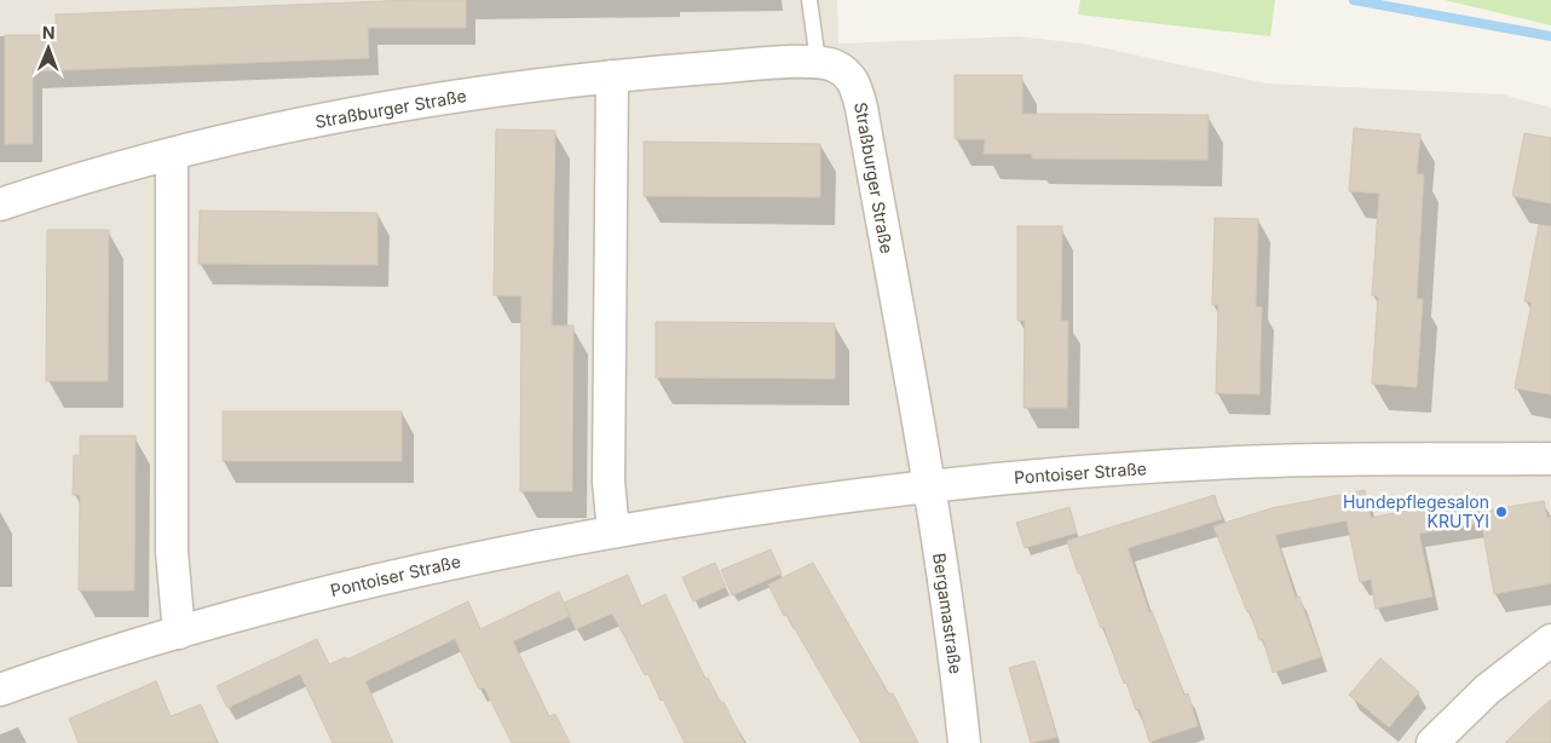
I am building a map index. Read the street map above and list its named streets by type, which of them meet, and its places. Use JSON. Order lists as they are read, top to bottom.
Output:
{
  "streets": {
    "street": ["Straßburger Straße", "Pontoiser Straße", "Bergamastraße"]
  },
  "crossings": [
    ["Straßburger Straße", "Pontoiser Straße"],
    ["Straßburger Straße", "Bergamastraße"],
    ["Pontoiser Straße", "Bergamastraße"]
  ],
  "places": ["Hundepflegesalon KRUTYI"],
  "north": "top"
}
